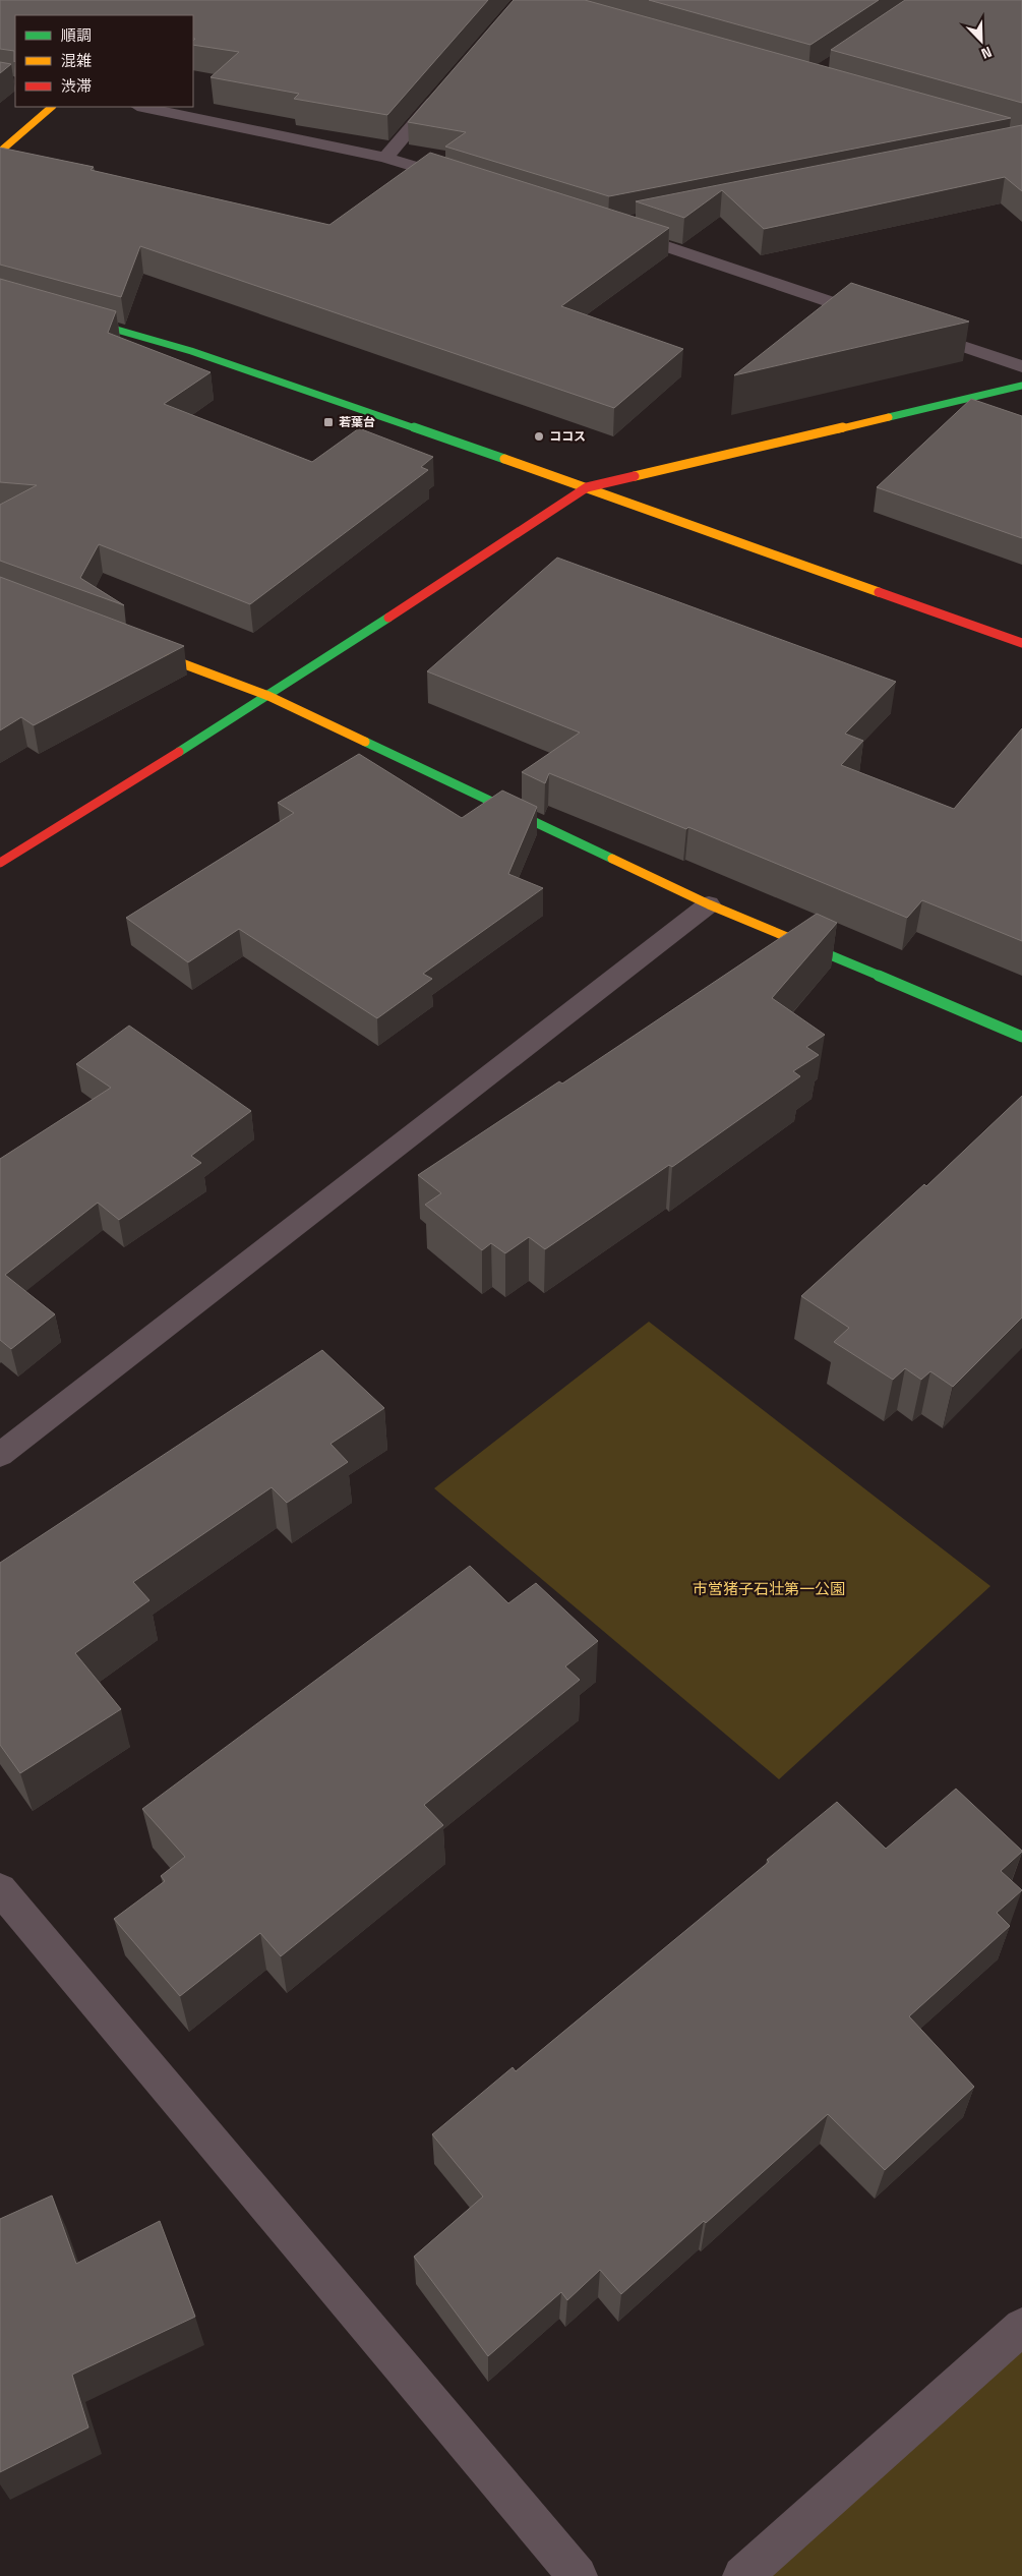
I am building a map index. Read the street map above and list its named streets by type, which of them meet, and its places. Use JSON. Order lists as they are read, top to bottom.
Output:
{
  "parks": ["市営猪子石壮第一公園"],
  "places": {
    "transit": ["若葉台"],
    "other": ["ココス"]
  },
  "legend": ["順調", "混雑", "渋滞"],
  "north": "bottom right"
}
